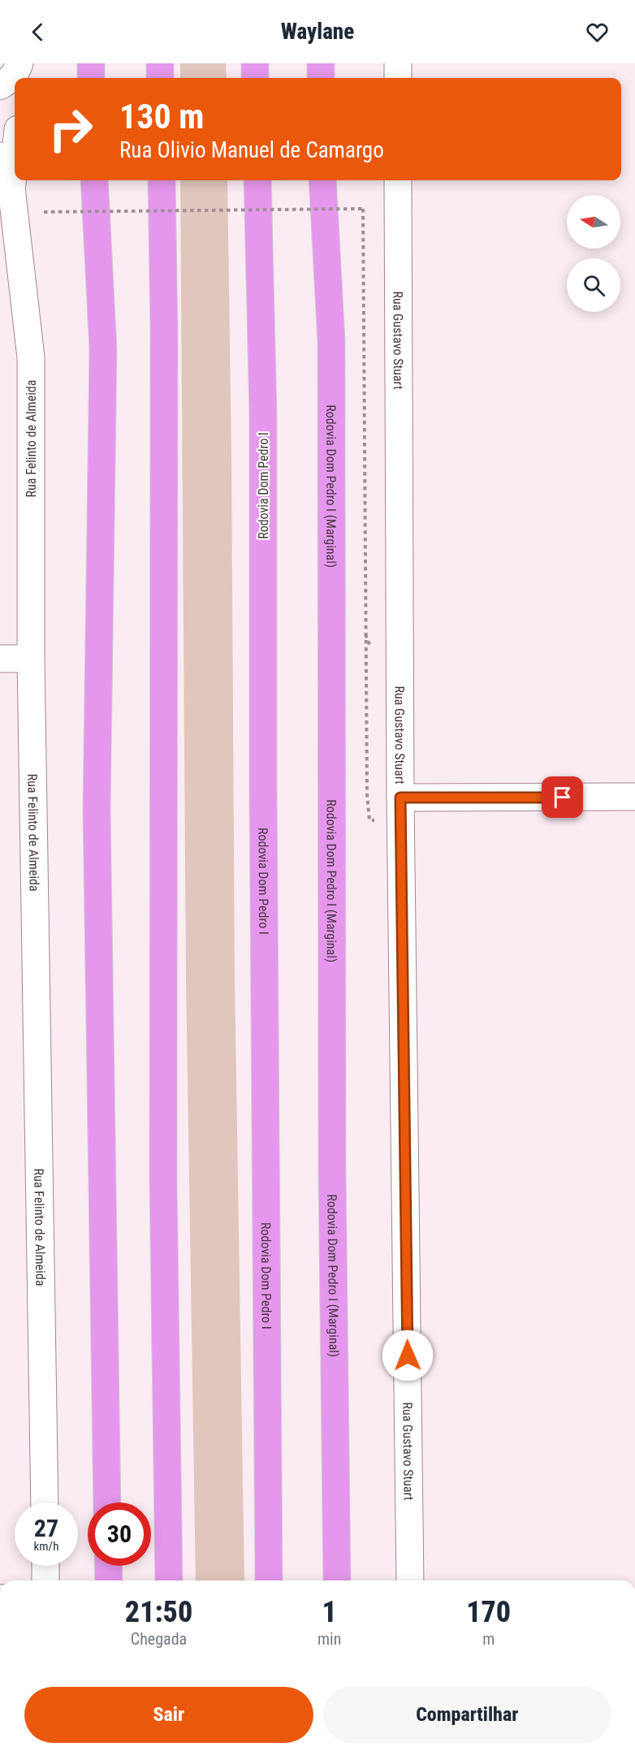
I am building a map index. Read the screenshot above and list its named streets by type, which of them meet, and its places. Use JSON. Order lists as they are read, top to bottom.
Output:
{
  "streets": {
    "highway": ["Rodovia Dom Pedro I", "Rodovia Dom Pedro I (Marginal)"],
    "street": ["Rua Gustavo Stuart", "Rua Felinto de Almeida"]
  },
  "north": "left",
  "page": {
    "header": "Waylane",
    "turn": ["130 m", "Rua Olivio Manuel de Camargo"],
    "speed": "27 km/h",
    "limit": "30",
    "eta": [
      "21:50",
      "Chegada",
      "1",
      "min",
      "170",
      "m"
    ],
    "buttons": ["Sair", "Compartilhar"]
  }
}
